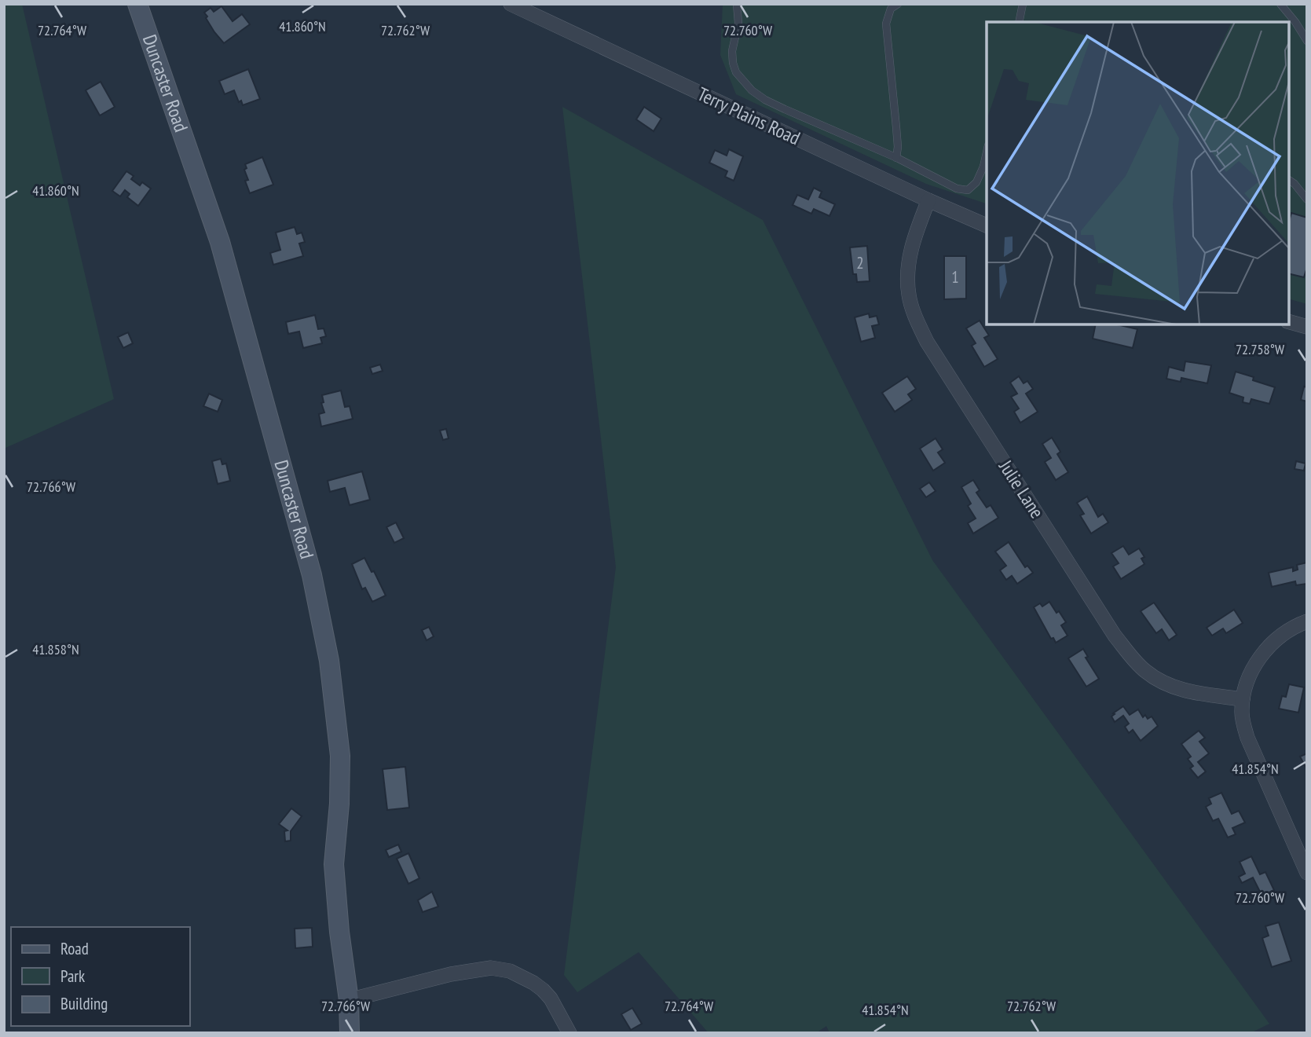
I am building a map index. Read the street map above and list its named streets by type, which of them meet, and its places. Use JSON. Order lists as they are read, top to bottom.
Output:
{
  "streets": {
    "street": ["Duncaster Road", "Terry Plains Road", "Julie Lane"]
  },
  "crossings": [
    ["Terry Plains Road", "Julie Lane"]
  ],
  "house_numbers": ["2", "1"],
  "legend": ["Road", "Park", "Building"],
  "coordinates": [
    "41.860°N",
    "72.760°W",
    "72.764°W",
    "72.762°W",
    "72.758°W",
    "72.766°W",
    "41.858°N",
    "41.854°N"
  ]
}
